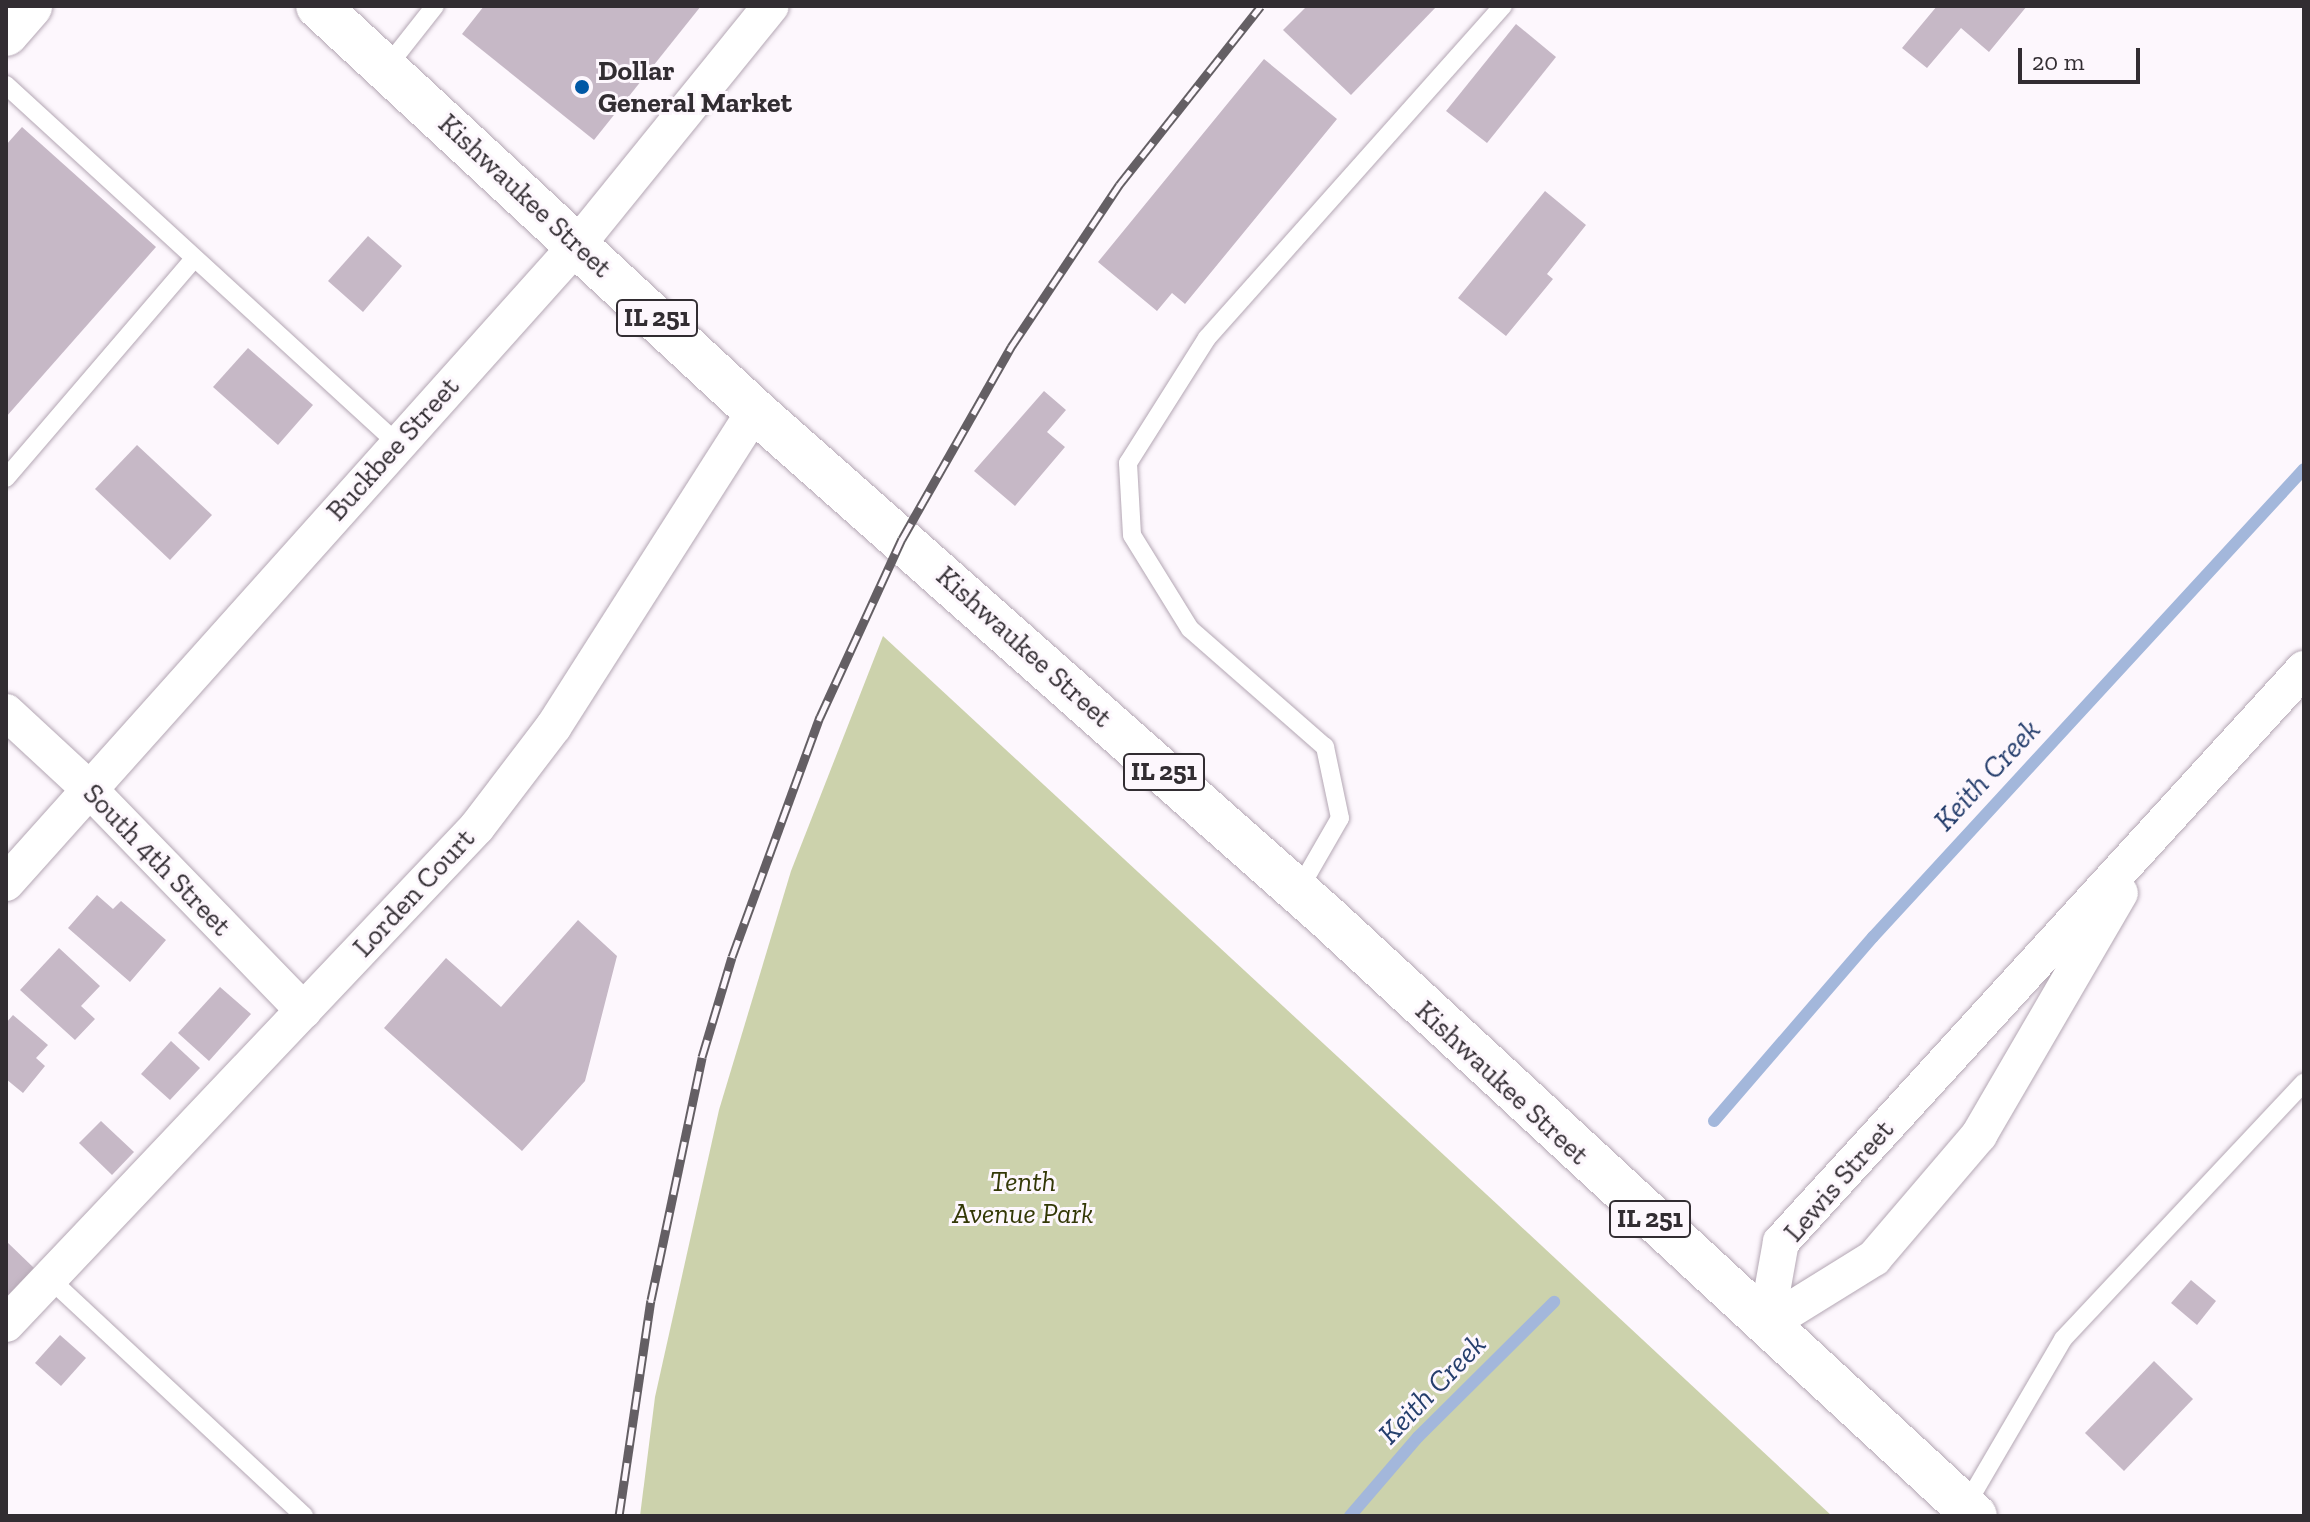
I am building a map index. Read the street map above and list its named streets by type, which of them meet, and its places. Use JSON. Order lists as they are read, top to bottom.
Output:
{
  "streets": {
    "main road": ["Kishwaukee Street", "IL 251"],
    "street": [
      "Buckbee Street",
      "South 4th Street",
      "Lorden Court",
      "Lewis Street"
    ]
  },
  "crossings": [
    ["Kishwaukee Street", "Buckbee Street"],
    ["Kishwaukee Street", "Lorden Court"],
    ["Kishwaukee Street", "Lewis Street"],
    ["Buckbee Street", "South 4th Street"],
    ["South 4th Street", "Lorden Court"]
  ],
  "water": ["Keith Creek"],
  "parks": ["Tenth Avenue Park"],
  "places": ["Dollar General Market"],
  "scale_bar": "20 m"
}
